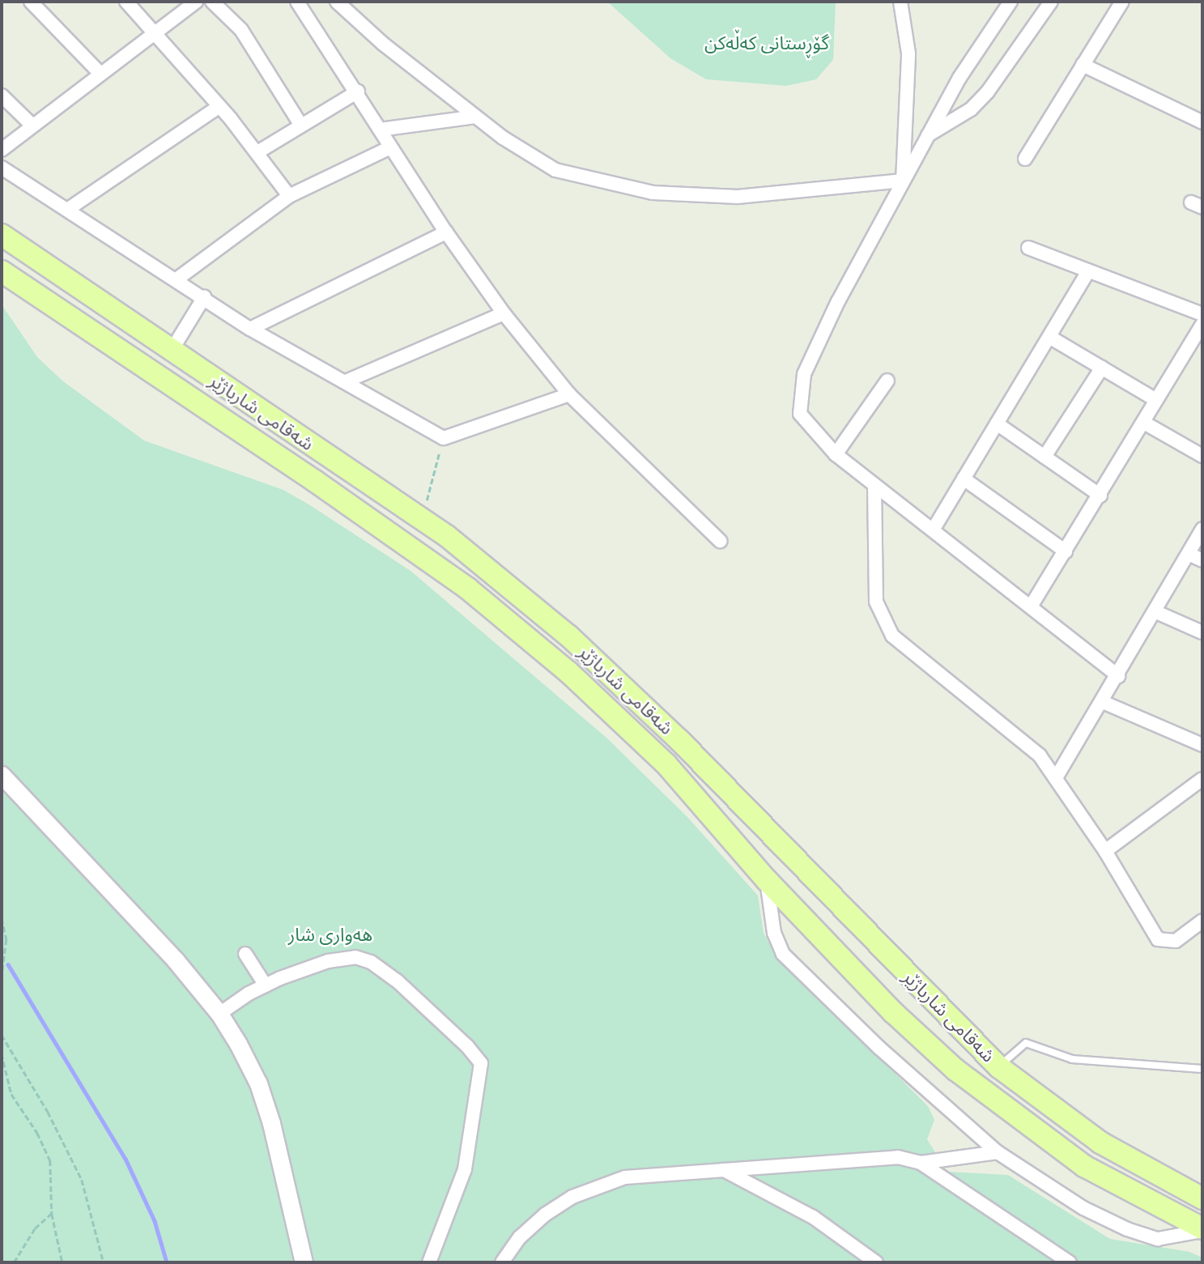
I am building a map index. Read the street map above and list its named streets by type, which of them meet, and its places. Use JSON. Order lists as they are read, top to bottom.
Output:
{
  "streets": {
    "main road": ["شەقامی شارباژێر"]
  },
  "parks": ["گۆڕستانی کەڵەکن", "هەواری شار"]
}
